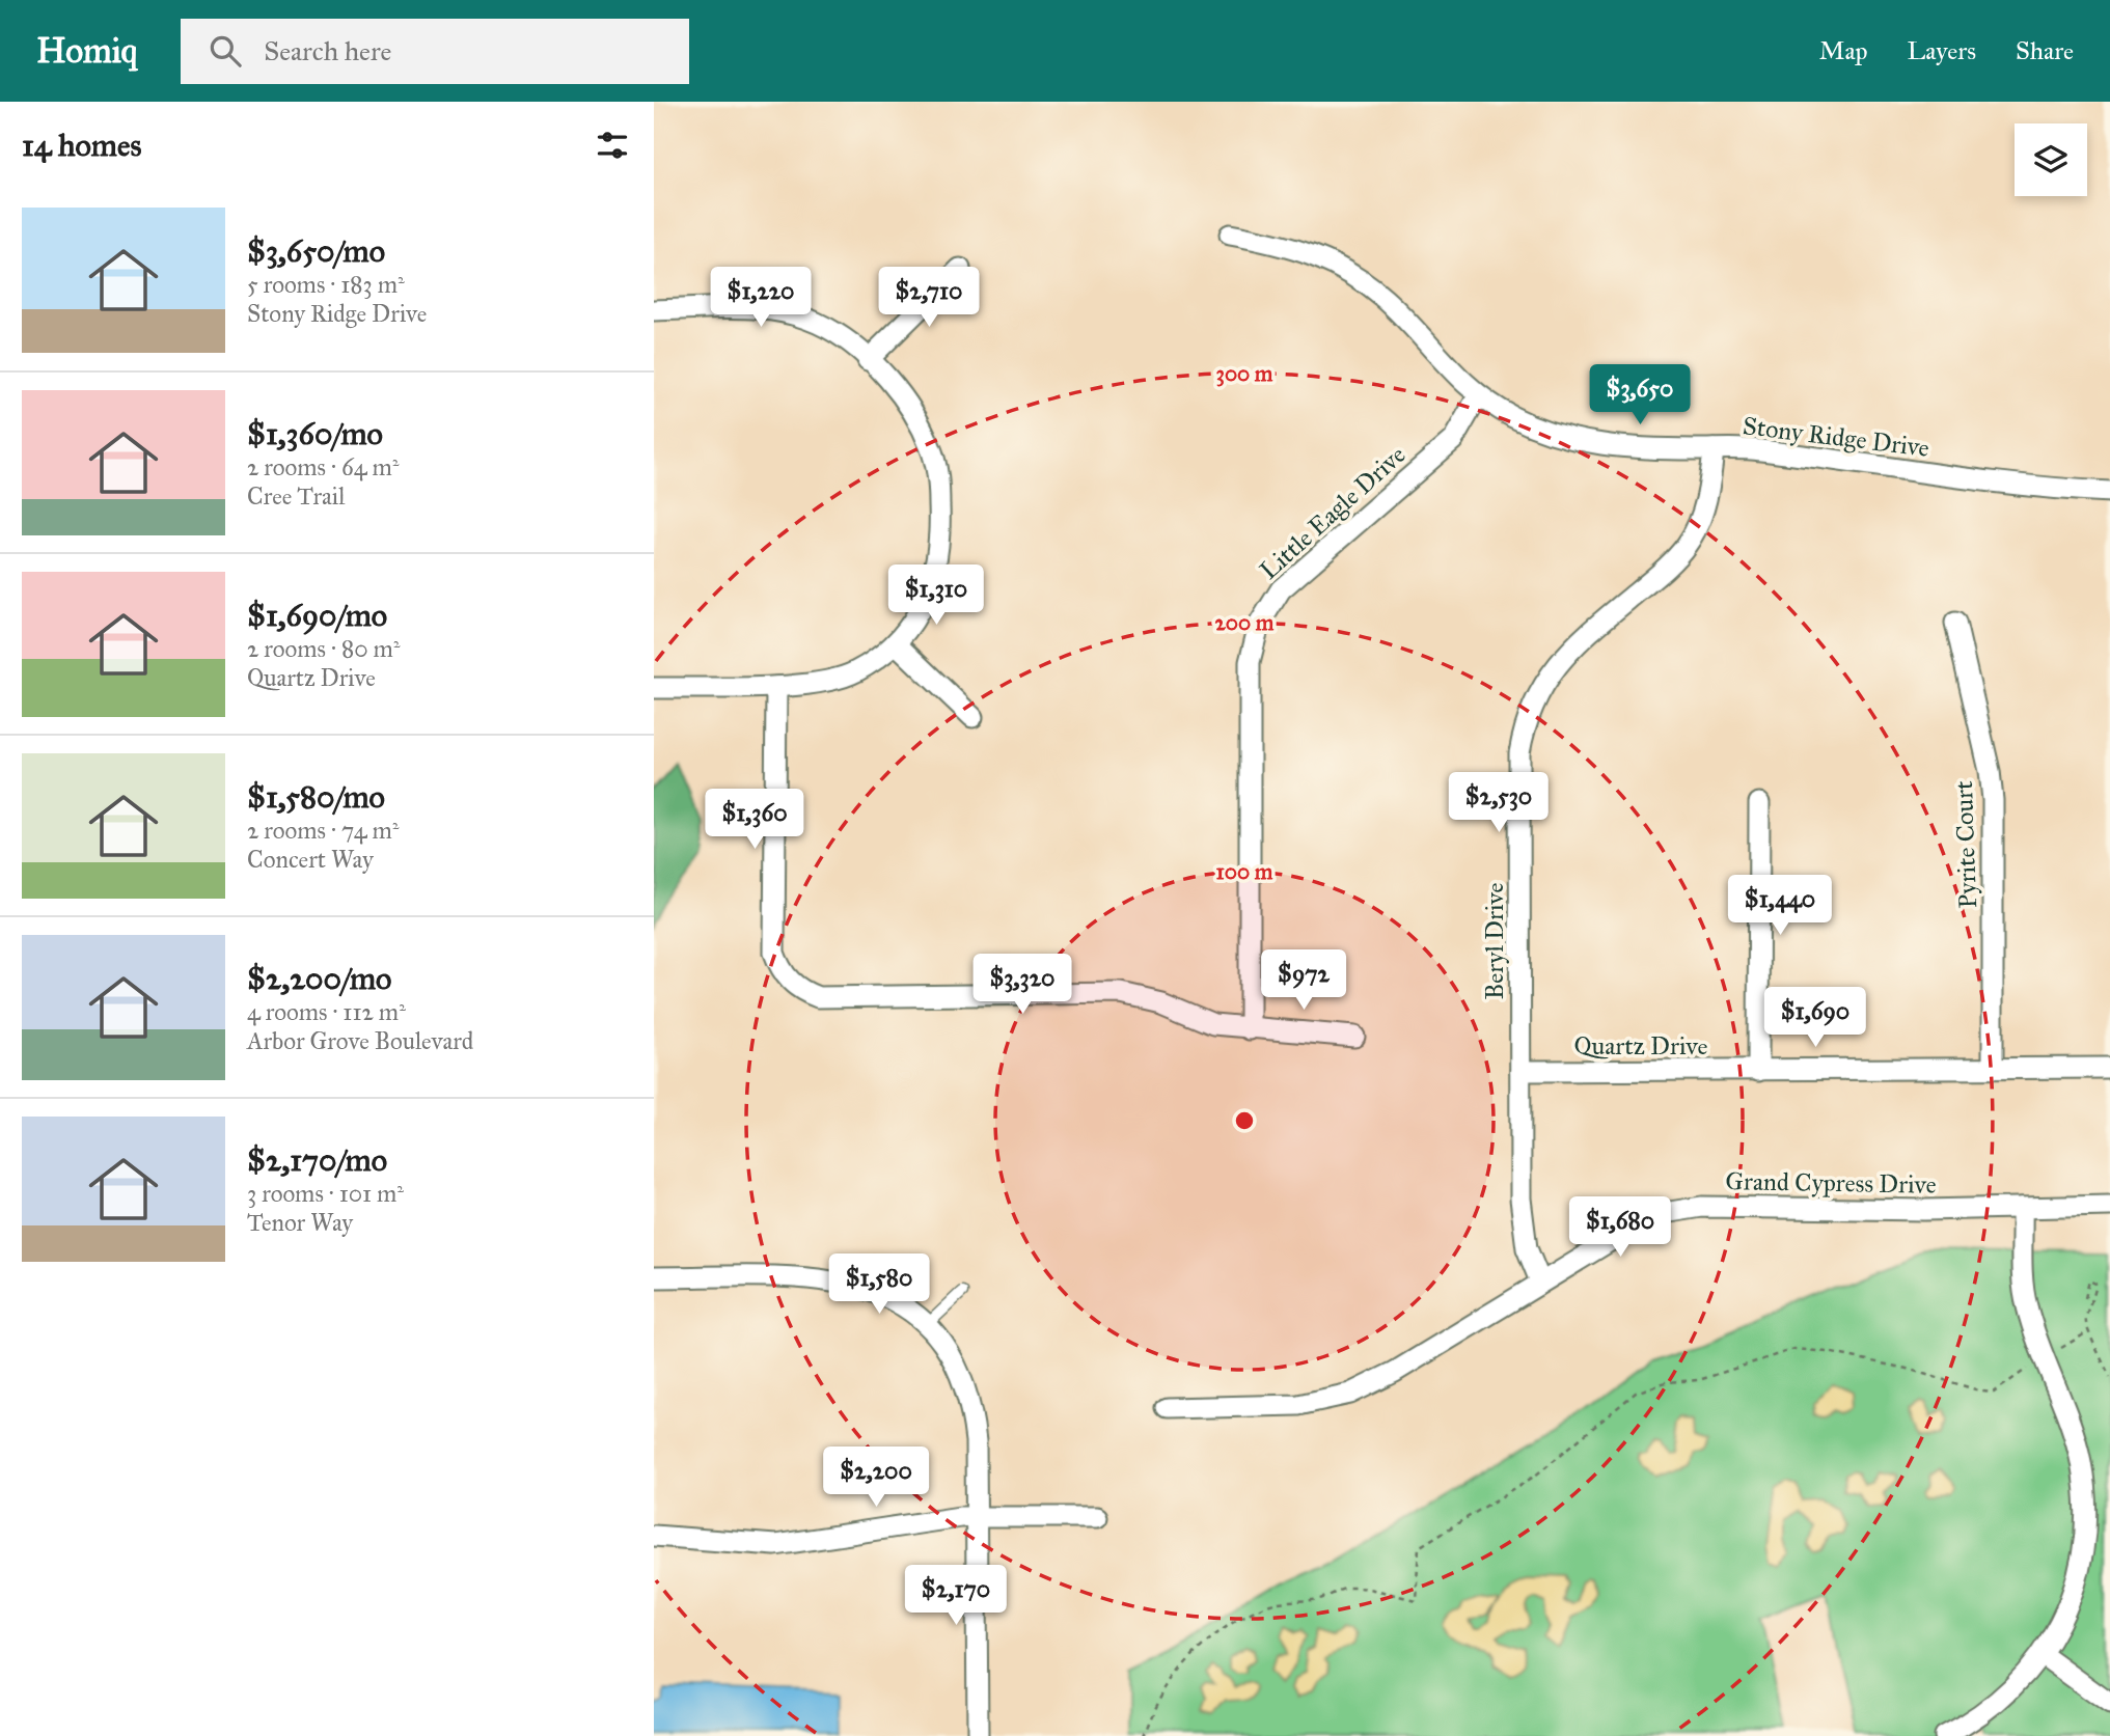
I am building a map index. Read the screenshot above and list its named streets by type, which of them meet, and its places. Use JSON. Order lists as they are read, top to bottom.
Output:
{
  "streets": {
    "street": [
      "Stony Ridge Drive",
      "Little Eagle Drive",
      "Pyrite Court",
      "Beryl Drive",
      "Quartz Drive",
      "Grand Cypress Drive"
    ]
  },
  "crossings": [
    ["Stony Ridge Drive", "Little Eagle Drive"],
    ["Stony Ridge Drive", "Beryl Drive"],
    ["Pyrite Court", "Quartz Drive"],
    ["Beryl Drive", "Quartz Drive"],
    ["Beryl Drive", "Grand Cypress Drive"]
  ],
  "page": {
    "header": "Homiq",
    "search": "Search here",
    "nav": ["Map", "Layers", "Share"],
    "heading": "14 homes",
    "list": [
      {
        "name": "$3,650/mo",
        "note": "5 rooms · 183 m² · Stony Ridge Drive"
      },
      {
        "name": "$1,360/mo",
        "note": "2 rooms · 64 m² · Cree Trail"
      },
      {
        "name": "$1,690/mo",
        "note": "2 rooms · 80 m² · Quartz Drive"
      },
      {
        "name": "$1,580/mo",
        "note": "2 rooms · 74 m² · Concert Way"
      },
      {
        "name": "$2,200/mo",
        "note": "4 rooms · 112 m² · Arbor Grove Boulevard"
      },
      {
        "name": "$2,170/mo",
        "note": "3 rooms · 101 m² · Tenor Way"
      }
    ],
    "price": [
      "$1,220",
      "$2,710",
      "$3,650",
      "$1,310",
      "$2,530",
      "$1,360",
      "$1,440",
      "$972",
      "$3,320",
      "$1,690",
      "$1,680",
      "$1,580",
      "$2,200",
      "$2,170"
    ]
  },
  "rings": ["300 m", "200 m", "100 m"]
}
